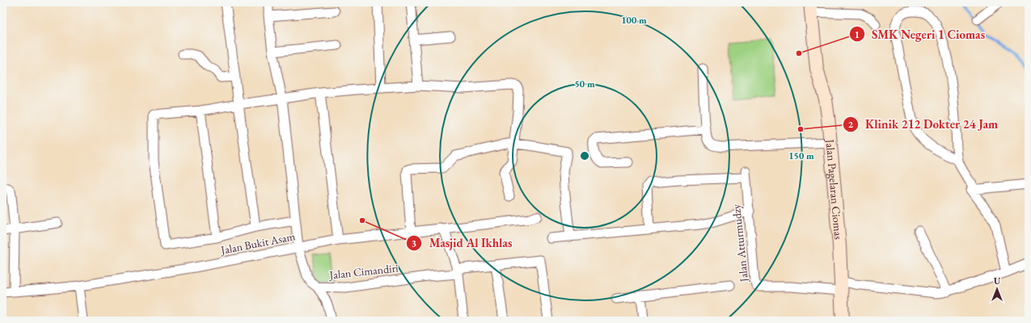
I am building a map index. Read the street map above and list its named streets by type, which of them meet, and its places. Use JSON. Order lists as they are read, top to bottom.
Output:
{
  "streets": {
    "main road": ["Jalan Pagelaran Ciomas"],
    "street": ["Jalan Bukit Asam", "Jalan Atturmudzy", "Jalan Cimandiri"]
  },
  "crossings": [
    ["Jalan Pagelaran Ciomas", "Jalan Atturmudzy"],
    ["Jalan Bukit Asam", "Jalan Cimandiri"]
  ],
  "places": ["SMK Negeri 1 Ciomas", "Klinik 212 Dokter 24 Jam", "Masjid Al Ikhlas"],
  "north": "top",
  "rings": ["100 m", "50 m", "150 m"]
}
